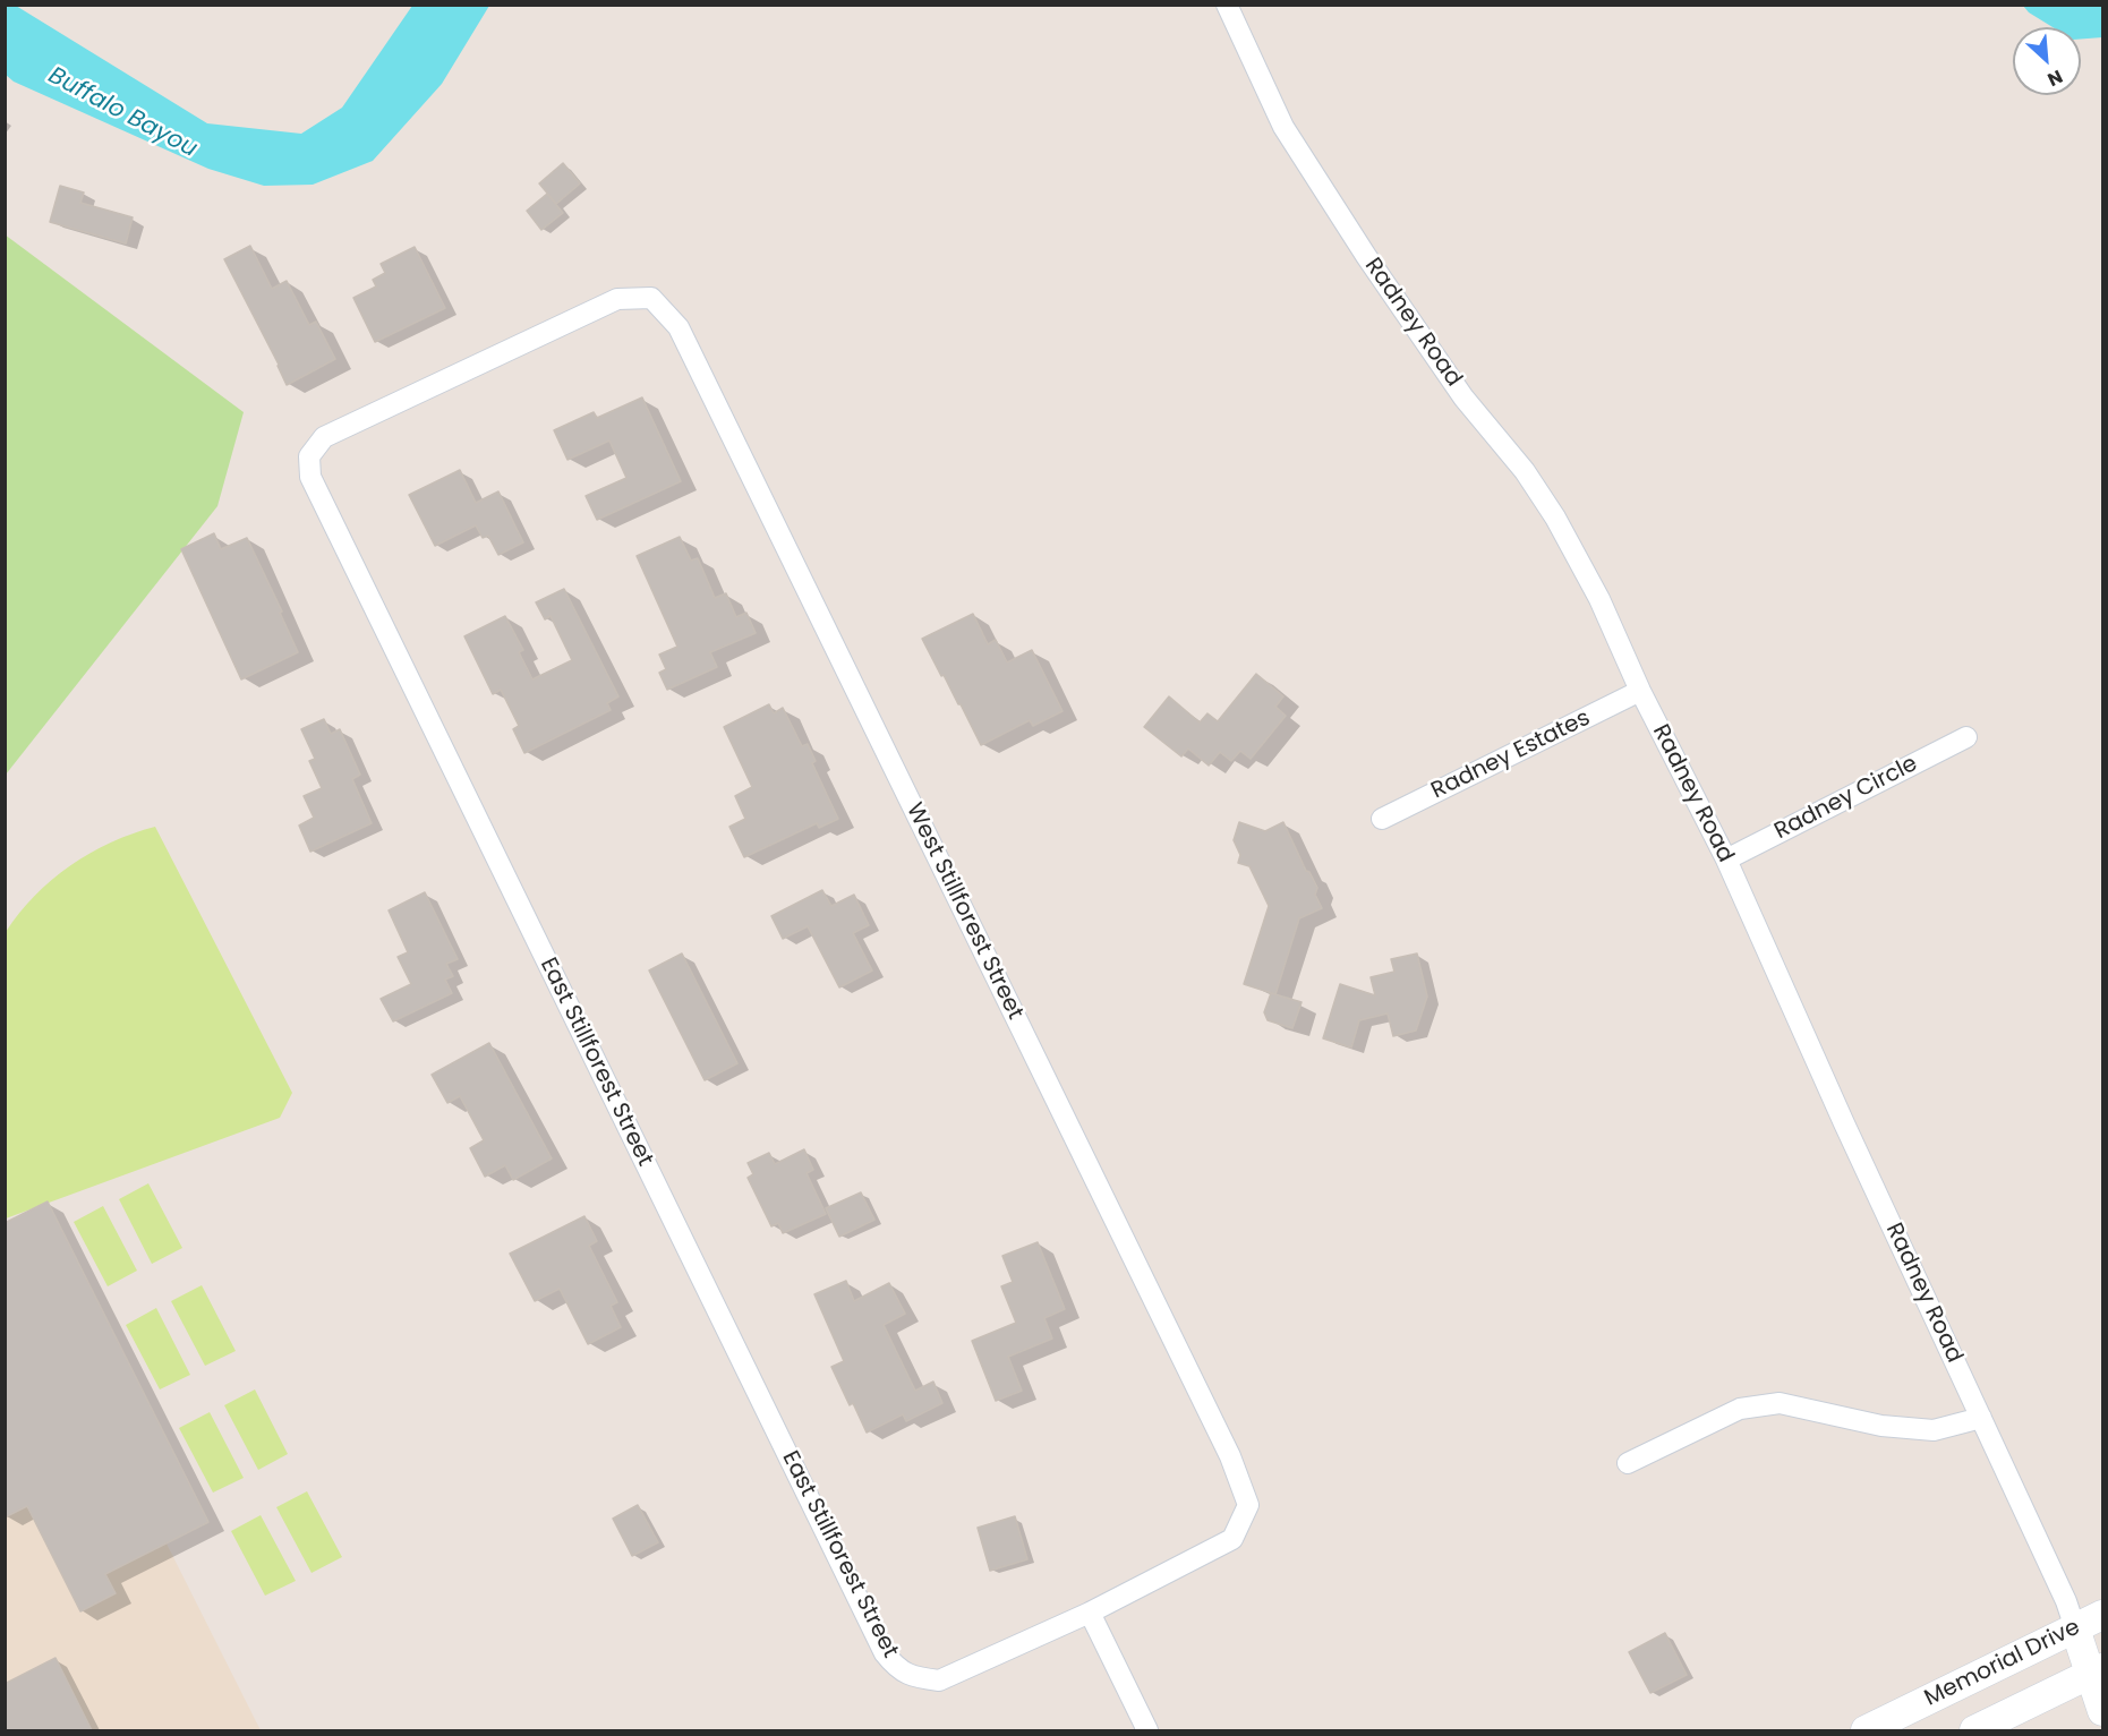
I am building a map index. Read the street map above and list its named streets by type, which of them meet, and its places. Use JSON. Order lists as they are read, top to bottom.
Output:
{
  "streets": {
    "main road": ["Memorial Drive"],
    "street": [
      "Radney Road",
      "Radney Estates",
      "Radney Circle",
      "West Stillforest Street",
      "East Stillforest Street"
    ]
  },
  "crossings": [
    ["Radney Road", "Radney Estates"],
    ["Radney Road", "Radney Circle"],
    ["Radney Road", "Memorial Drive"],
    ["West Stillforest Street", "East Stillforest Street"]
  ],
  "water": ["Buffalo Bayou"],
  "north": "bottom right"
}
